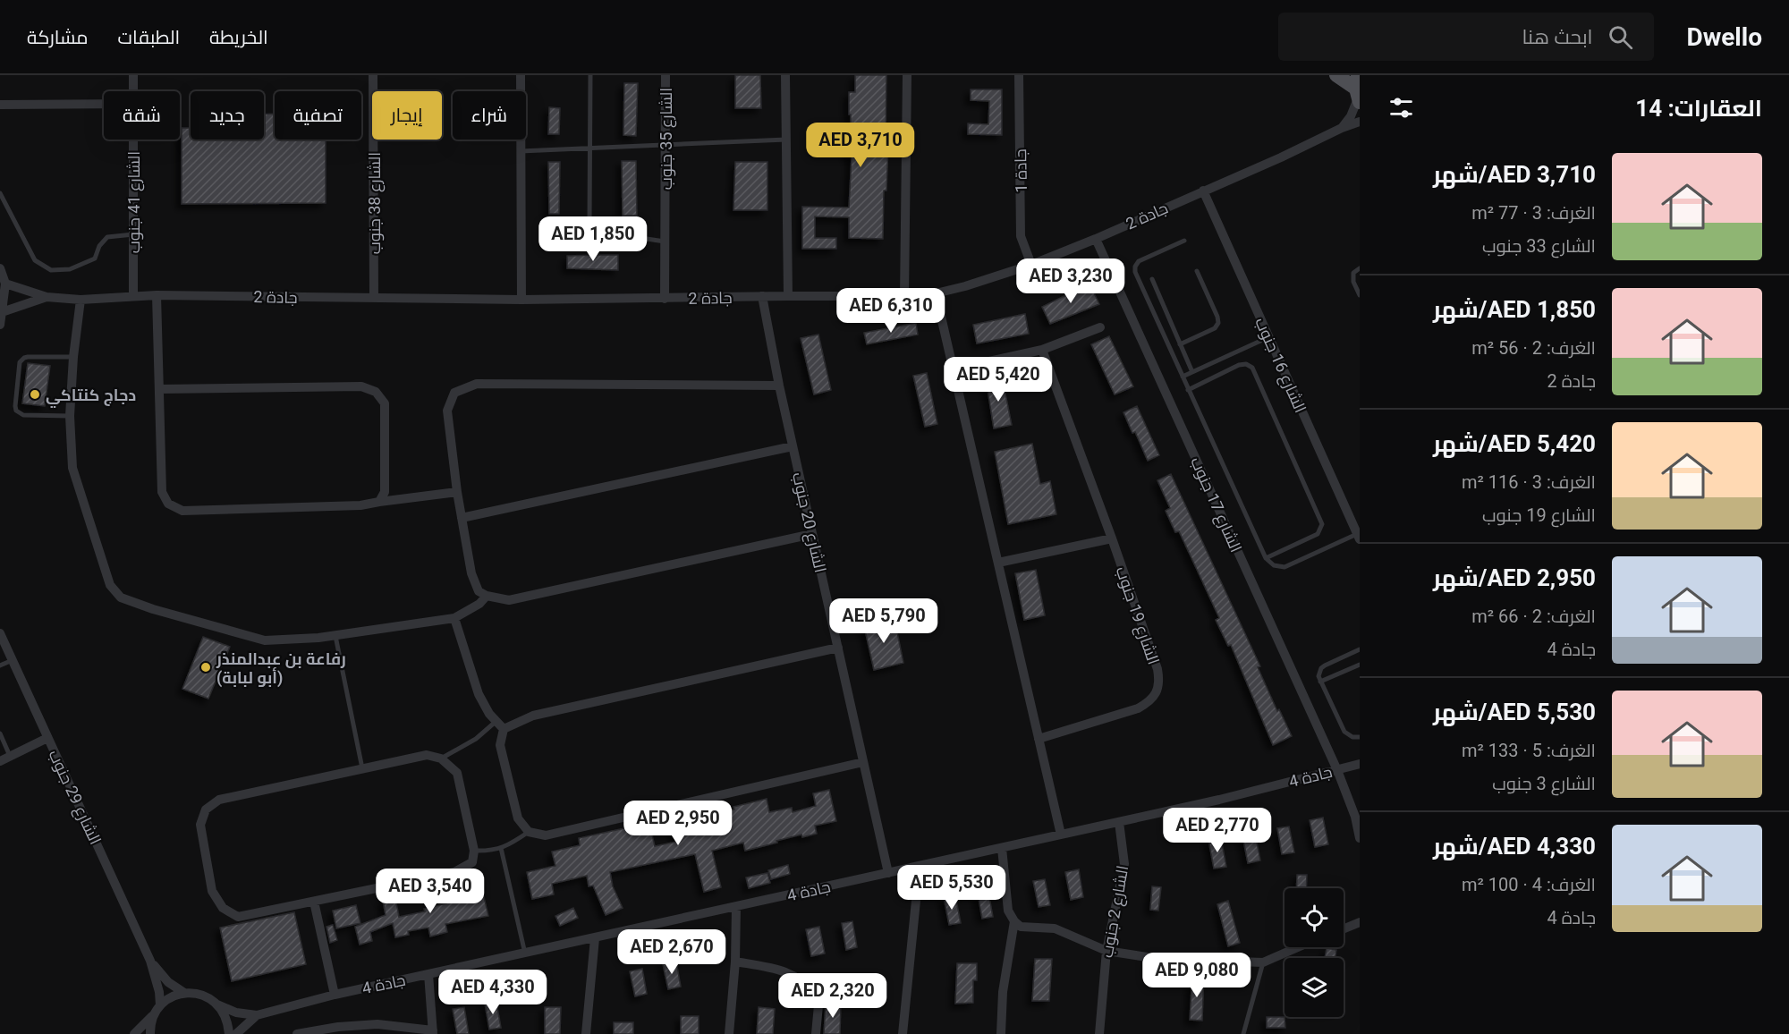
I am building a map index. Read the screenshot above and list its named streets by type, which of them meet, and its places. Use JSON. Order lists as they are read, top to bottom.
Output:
{
  "streets": {
    "street": [
      "الشارع 35 جنوب",
      "جادة 1",
      "الشارع 41 جنوب",
      "الشارع 38 جنوب",
      "جادة 2",
      "الشارع 16 جنوب",
      "الشارع 17 جنوب",
      "الشارع 20 جنوب",
      "الشارع 19 جنوب",
      "جادة 4",
      "الشارع 29 جنوب",
      "الشارع 2 جنوب"
    ]
  },
  "crossings": [
    ["الشارع 35 جنوب", "جادة 2"],
    ["جادة 1", "جادة 2"],
    ["الشارع 41 جنوب", "جادة 2"],
    ["الشارع 38 جنوب", "جادة 2"],
    ["جادة 2", "الشارع 16 جنوب"],
    ["جادة 2", "الشارع 17 جنوب"],
    ["جادة 2", "الشارع 20 جنوب"],
    ["الشارع 17 جنوب", "جادة 4"],
    ["الشارع 20 جنوب", "جادة 4"],
    ["جادة 4", "الشارع 29 جنوب"],
    ["جادة 4", "الشارع 2 جنوب"]
  ],
  "places": ["دجاج كنتاكي", "رفاعة بن عبدالمنذر (أبو لبابة)"],
  "page": {
    "header": "Dwello",
    "search": "ابحث هنا",
    "nav": ["الخريطة", "الطبقات", "مشاركة"],
    "heading": "العقارات: 14",
    "chip": [
      "شراء",
      "إيجار",
      "تصفية",
      "جديد",
      "شقة"
    ],
    "price": [
      "AED 3,710",
      "AED 1,850",
      "AED 3,230",
      "AED 6,310",
      "AED 5,420",
      "AED 5,790",
      "AED 2,950",
      "AED 2,770",
      "AED 5,530",
      "AED 3,540",
      "AED 2,670",
      "AED 9,080",
      "AED 4,330",
      "AED 2,320"
    ],
    "list": [
      {
        "name": "AED 3,710/شهر",
        "note": "الغرف: 3 · 77 m² · الشارع 33 جنوب"
      },
      {
        "name": "AED 1,850/شهر",
        "note": "الغرف: 2 · 56 m² · جادة 2"
      },
      {
        "name": "AED 5,420/شهر",
        "note": "الغرف: 3 · 116 m² · الشارع 19 جنوب"
      },
      {
        "name": "AED 2,950/شهر",
        "note": "الغرف: 2 · 66 m² · جادة 4"
      },
      {
        "name": "AED 5,530/شهر",
        "note": "الغرف: 5 · 133 m² · الشارع 3 جنوب"
      },
      {
        "name": "AED 4,330/شهر",
        "note": "الغرف: 4 · 100 m² · جادة 4"
      }
    ]
  }
}
